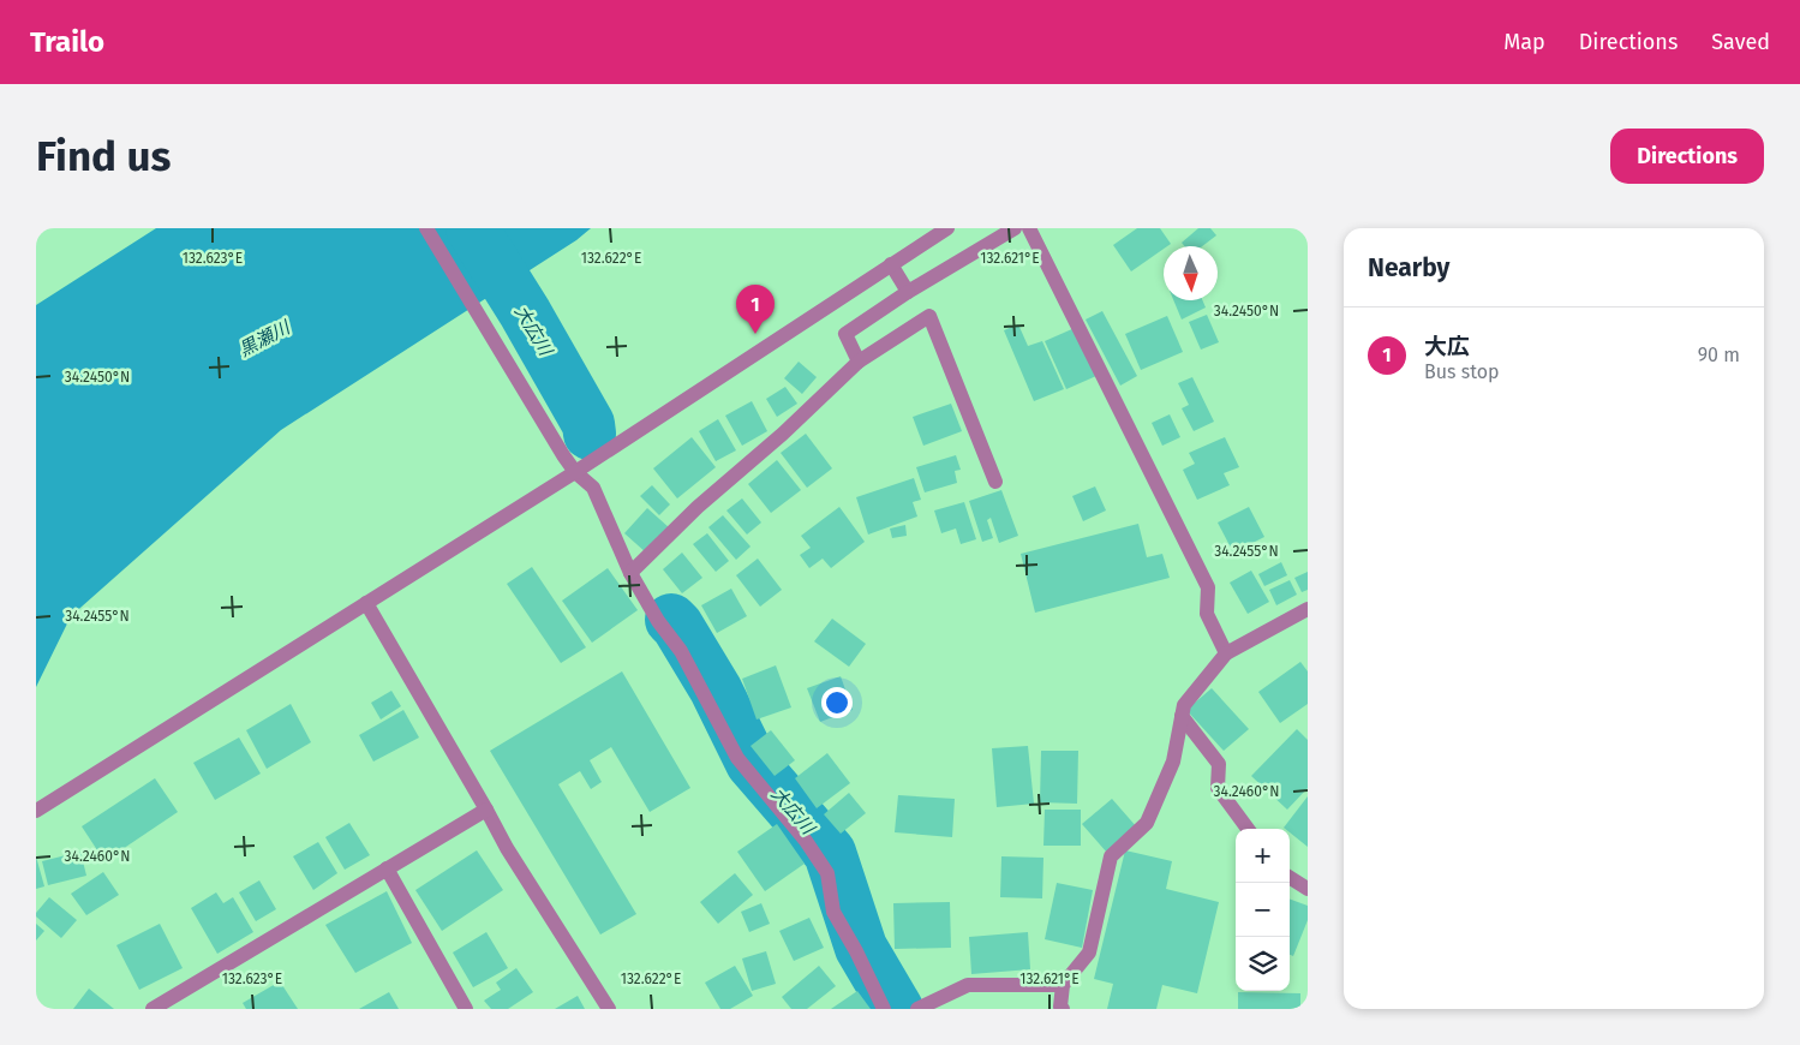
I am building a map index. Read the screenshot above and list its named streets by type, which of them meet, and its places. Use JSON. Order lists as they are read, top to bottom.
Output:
{
  "water": ["大広川", "黒瀬川"],
  "north": "bottom",
  "page": {
    "header": "Trailo",
    "nav": ["Map", "Directions", "Saved"],
    "buttons": "Directions",
    "title": "Find us",
    "heading": "Nearby",
    "pins": "1",
    "list": [
      {
        "mark": "1",
        "name": "大広",
        "note": "Bus stop",
        "value": "90 m"
      }
    ],
    "map_buttons": ["+", "−"]
  },
  "coordinates": [
    "132.623°E",
    "132.622°E",
    "132.621°E",
    "34.2450°N",
    "34.2455°N",
    "34.2460°N"
  ]
}
